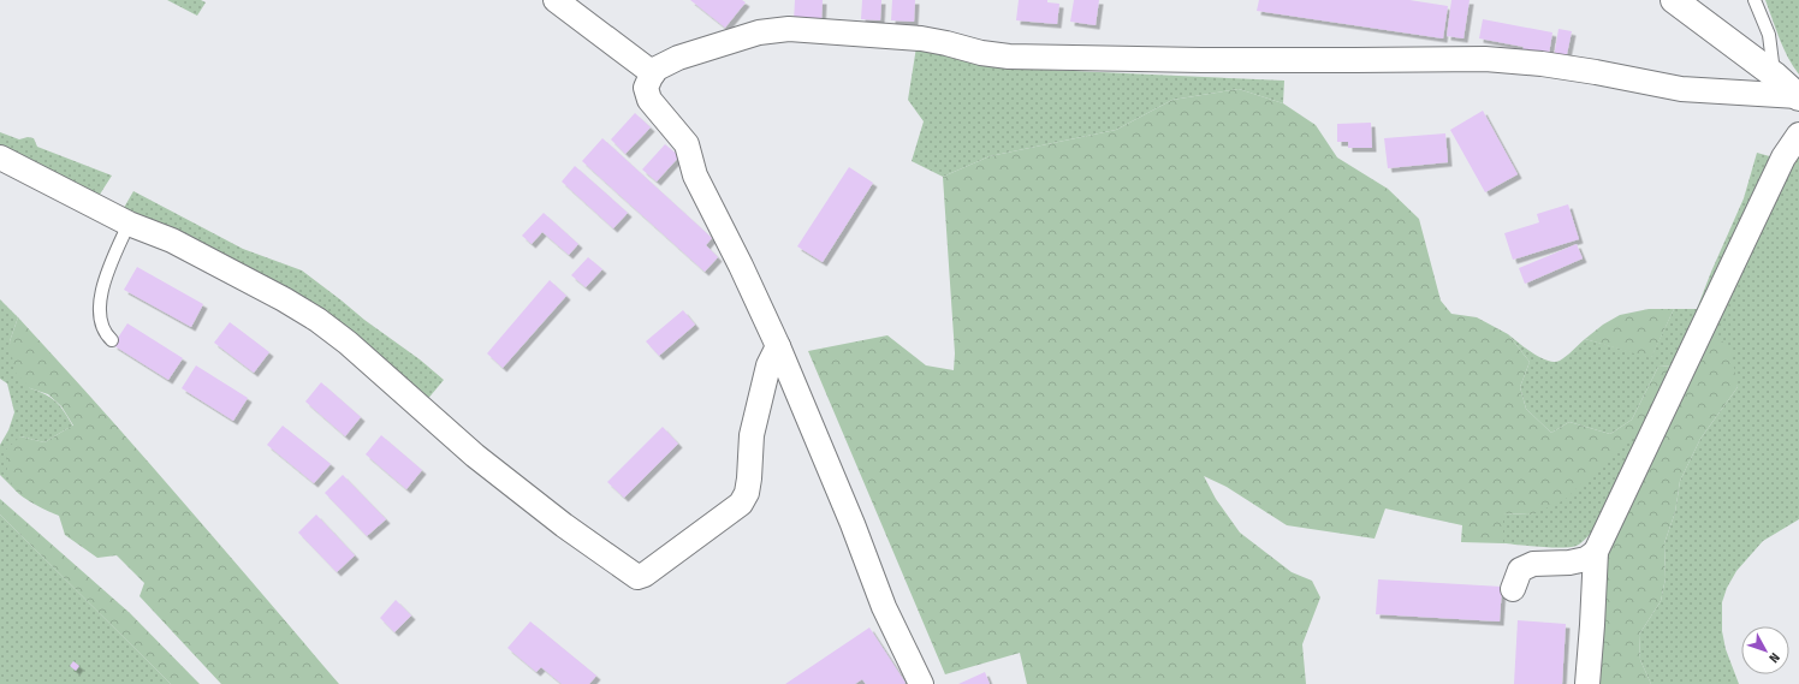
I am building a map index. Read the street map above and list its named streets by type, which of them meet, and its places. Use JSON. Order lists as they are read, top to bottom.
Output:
{
  "north": "bottom right"
}
